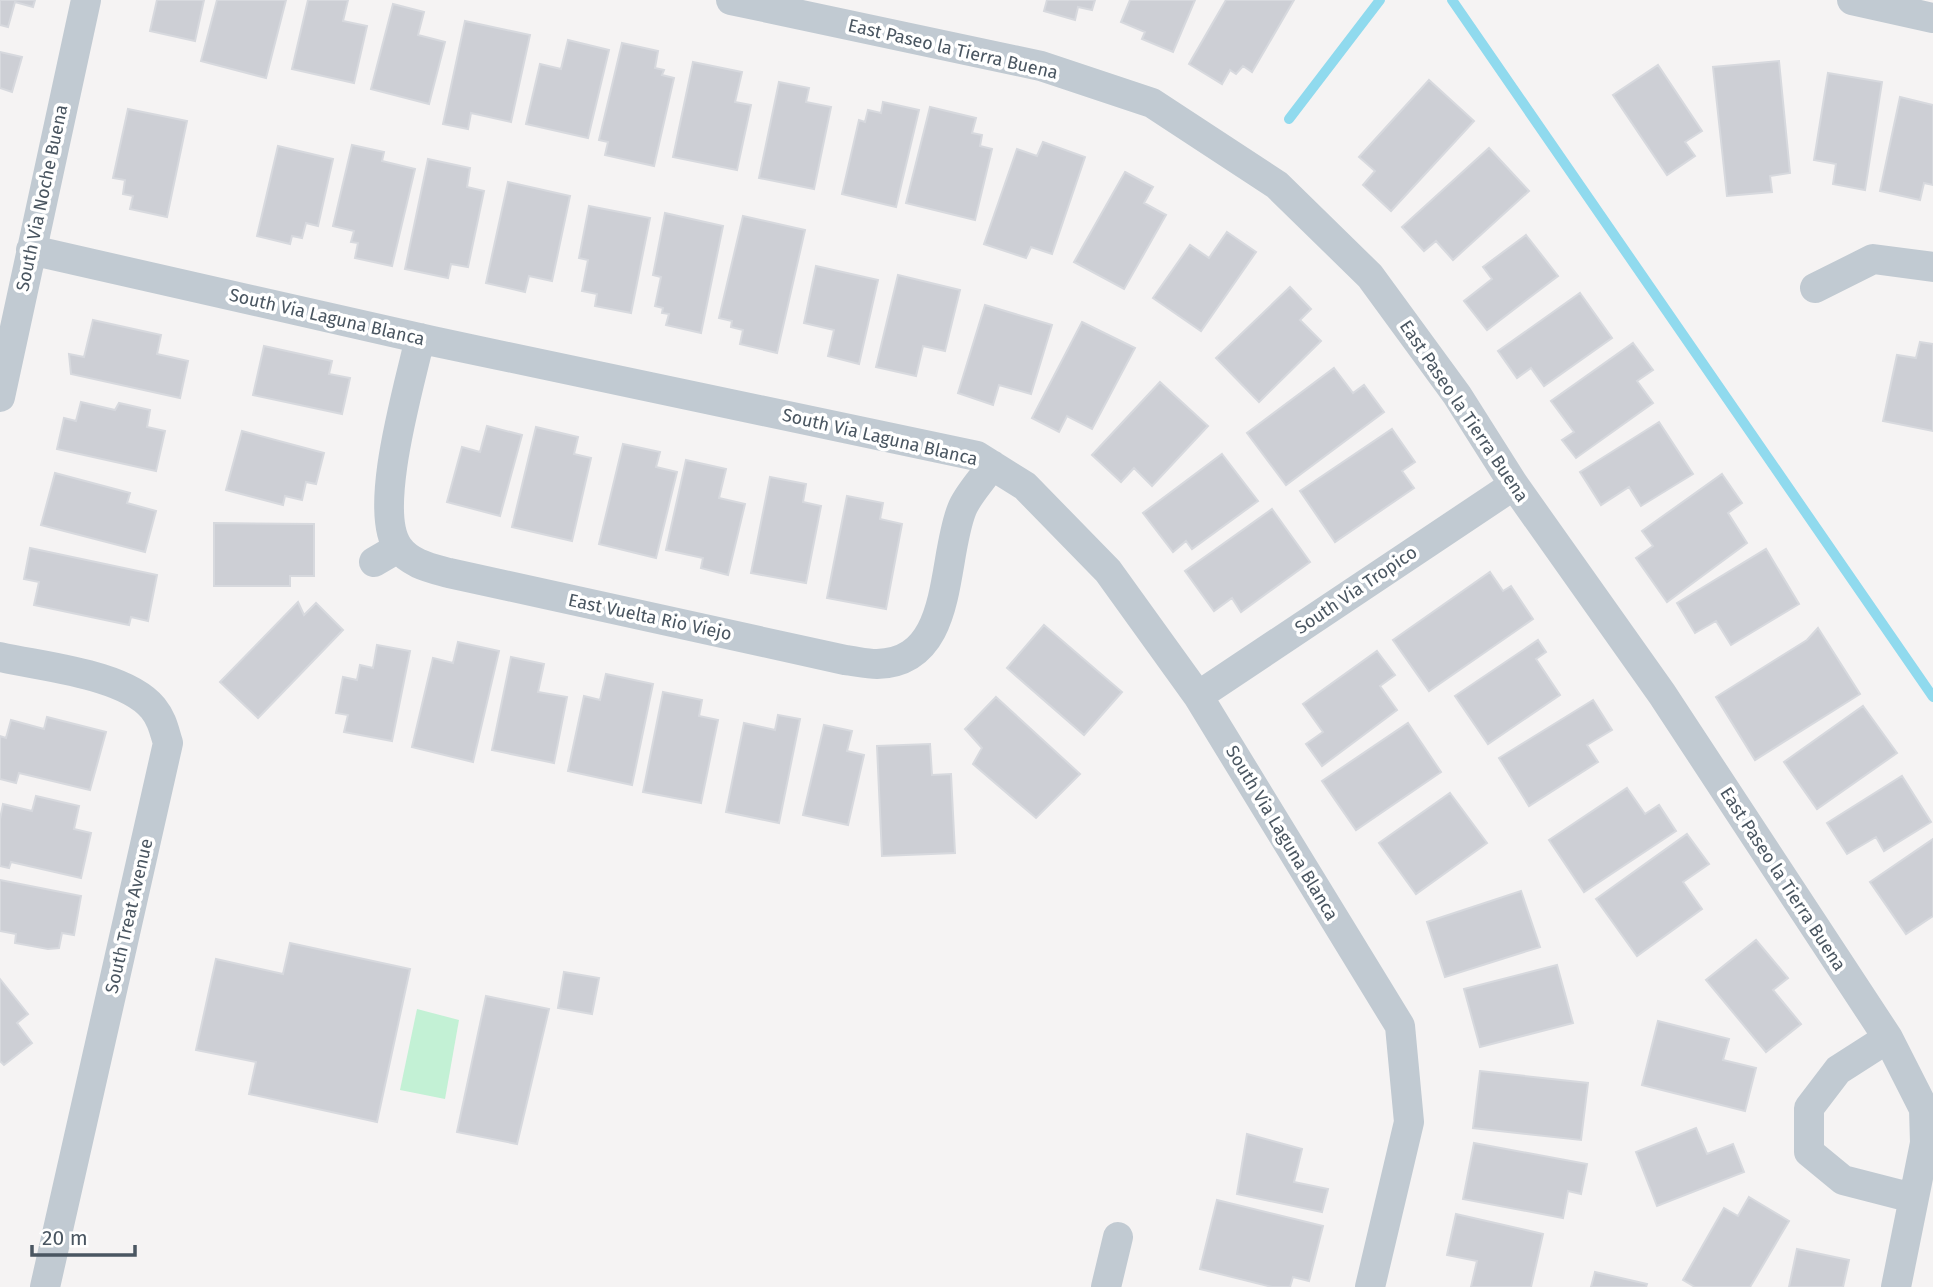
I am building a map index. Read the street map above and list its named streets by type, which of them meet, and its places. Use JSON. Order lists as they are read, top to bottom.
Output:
{
  "streets": {
    "street": [
      "East Paseo la Tierra Buena",
      "South Via Noche Buena",
      "South Via Laguna Blanca",
      "South Via Tropico",
      "East Vuelta Rio Viejo",
      "South Treat Avenue"
    ]
  },
  "crossings": [
    ["East Paseo la Tierra Buena", "South Via Tropico"],
    ["South Via Noche Buena", "South Via Laguna Blanca"],
    ["South Via Laguna Blanca", "South Via Tropico"],
    ["South Via Laguna Blanca", "East Vuelta Rio Viejo"]
  ],
  "scale_bar": "20 m"
}
